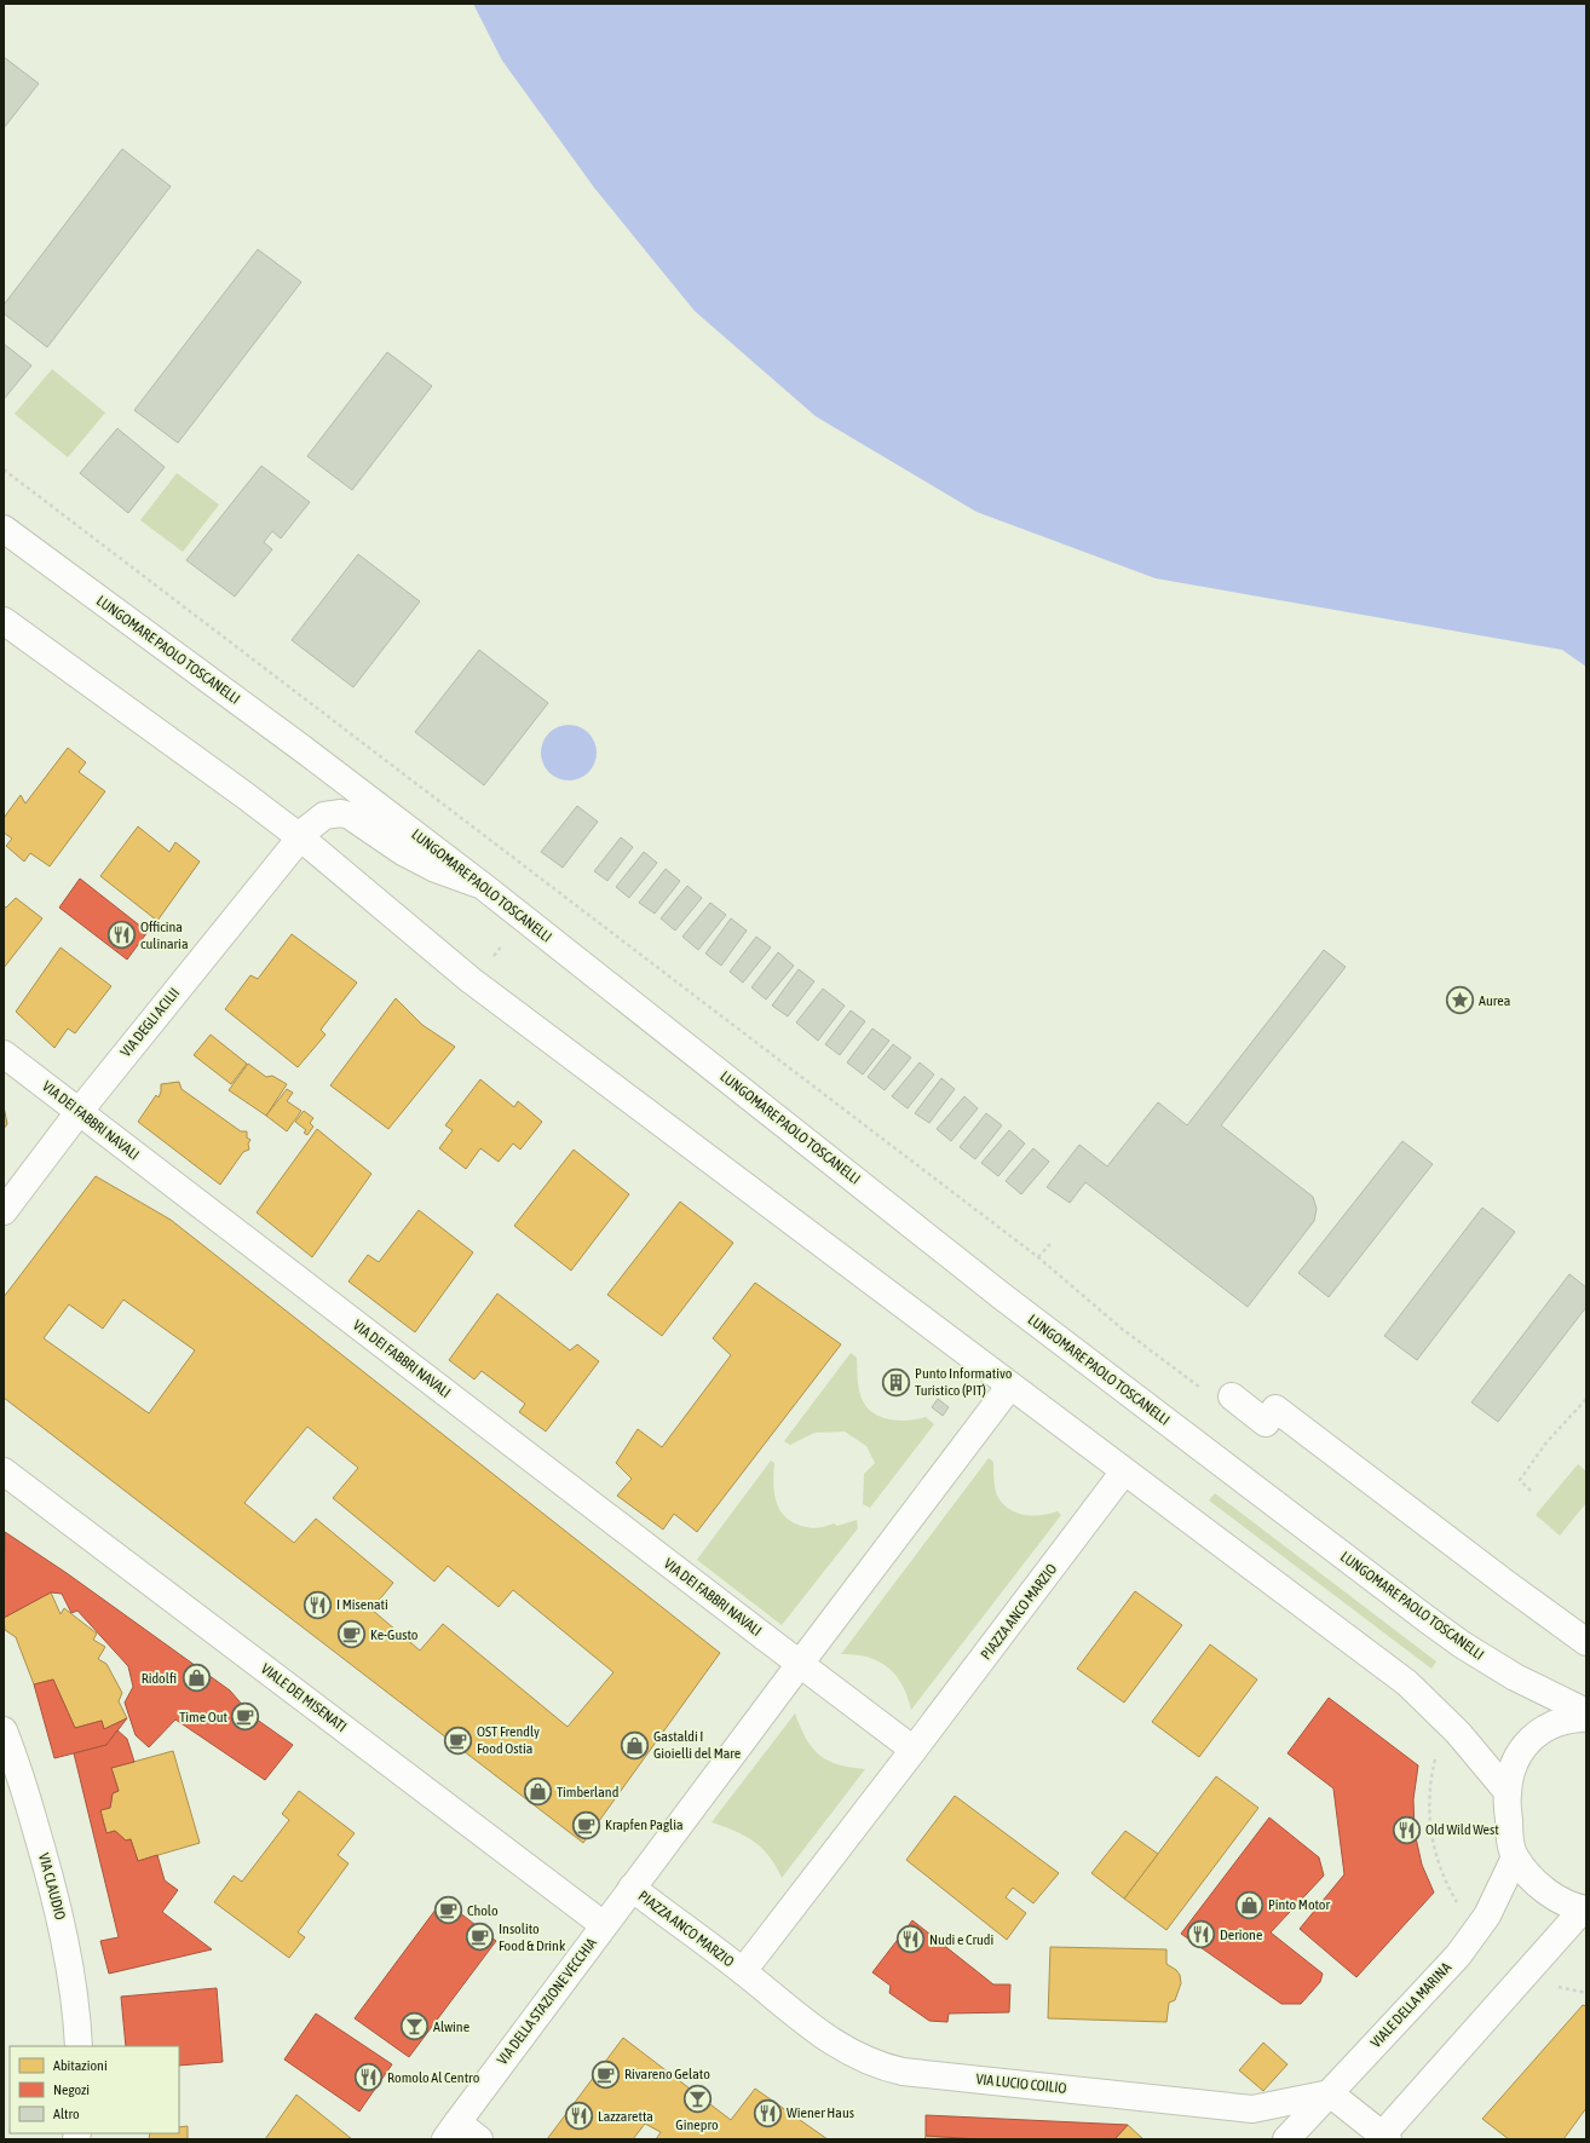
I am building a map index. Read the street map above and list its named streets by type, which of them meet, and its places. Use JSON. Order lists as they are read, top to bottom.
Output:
{
  "streets": {
    "street": [
      "LUNGOMARE PAOLO TOSCANELLI",
      "VIA DEGLI ACILII",
      "VIA DEI FABBRI NAVALI",
      "PIAZZA ANCO MARZIO",
      "VIALE DEI MISENATI",
      "VIA CLAUDIO",
      "VIA DELLA STAZIONE VECCHIA",
      "VIALE DELLA MARINA",
      "VIA LUCIO COILIO"
    ]
  },
  "crossings": [
    ["LUNGOMARE PAOLO TOSCANELLI", "VIA DEGLI ACILII"],
    ["VIA DEGLI ACILII", "VIA DEI FABBRI NAVALI"],
    ["VIA DEI FABBRI NAVALI", "PIAZZA ANCO MARZIO"],
    ["PIAZZA ANCO MARZIO", "VIA DELLA STAZIONE VECCHIA"],
    ["PIAZZA ANCO MARZIO", "VIA LUCIO COILIO"],
    ["VIALE DEI MISENATI", "VIA DELLA STAZIONE VECCHIA"],
    ["VIALE DELLA MARINA", "VIA LUCIO COILIO"]
  ],
  "places": {
    "restaurant": [
      "Officina culinaria",
      "I Misenati",
      "Old Wild West",
      "Derione",
      "Nudi e Crudi",
      "Romolo Al Centro",
      "Wiener Haus",
      "Lazzaretta"
    ],
    "place": ["Aurea"],
    "building": ["Punto Informativo Turistico (PIT)"],
    "cafe": [
      "Ke-Gusto",
      "Time Out",
      "OST Frendly Food Ostia",
      "Krapfen Paglia",
      "Cholo",
      "Insolito Food & Drink",
      "Rivareno Gelato"
    ],
    "shop": [
      "Ridolfi",
      "Gastaldi I Gioielli del Mare",
      "Timberland",
      "Pinto Motor"
    ],
    "bar": ["Alwine", "Ginepro"]
  },
  "legend": ["Abitazioni", "Negozi", "Altro"]
}
